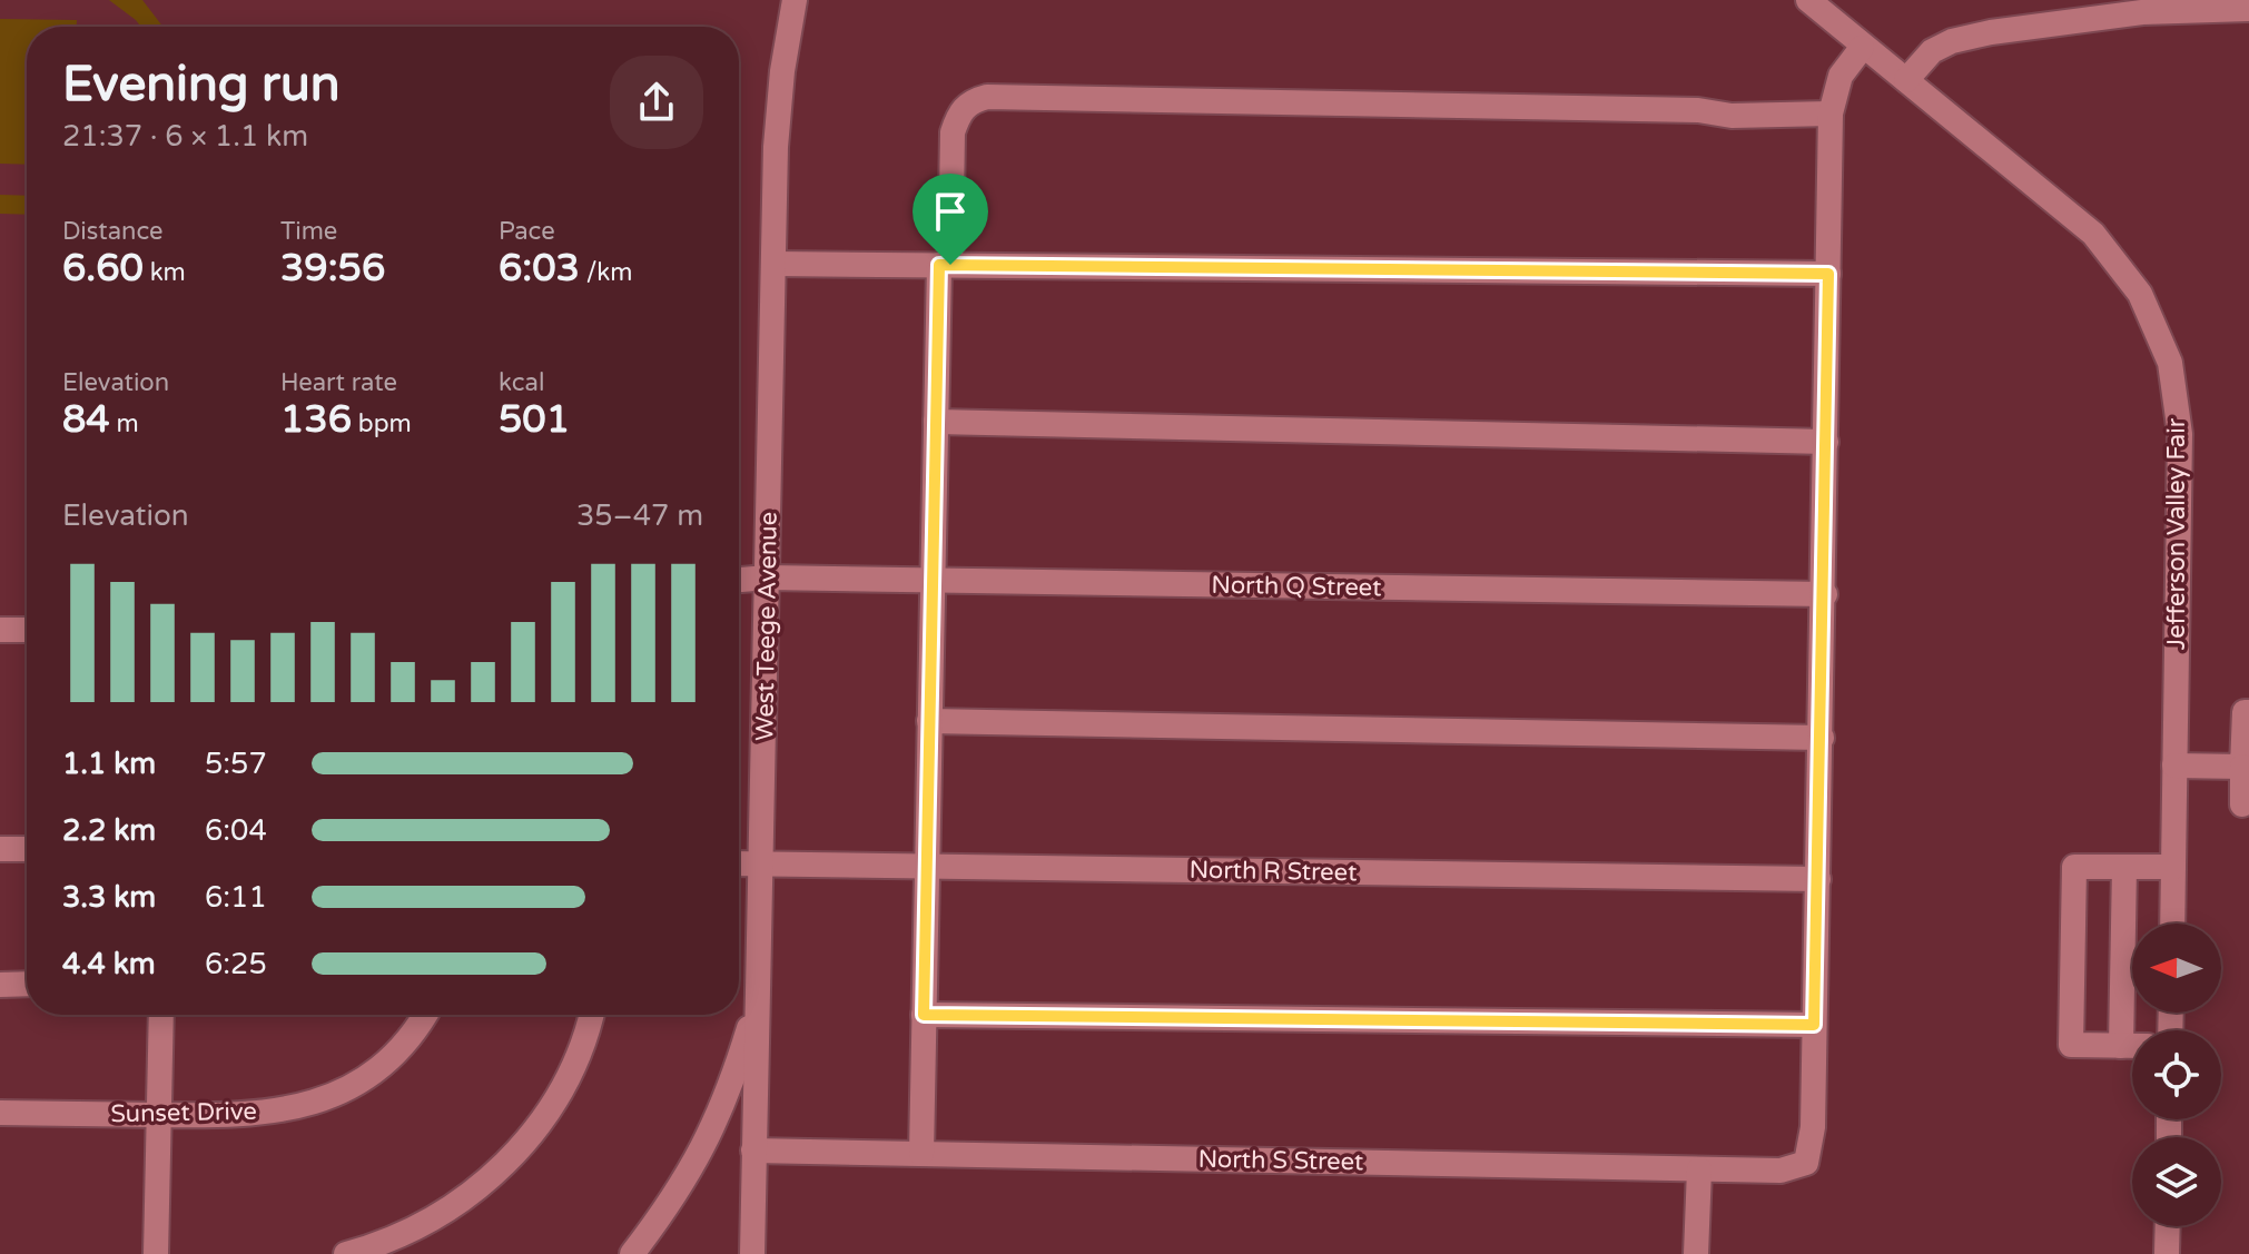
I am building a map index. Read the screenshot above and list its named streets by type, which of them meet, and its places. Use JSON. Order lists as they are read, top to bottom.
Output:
{
  "streets": {
    "street": [
      "Jefferson Valley Fair",
      "North Q Street",
      "West Teege Avenue",
      "North R Street",
      "Sunset Drive",
      "North S Street"
    ]
  },
  "crossings": [
    ["North Q Street", "West Teege Avenue"],
    ["West Teege Avenue", "North R Street"],
    ["West Teege Avenue", "North S Street"]
  ],
  "north": "left",
  "page": {
    "heading": ["Evening run", "21:37 · 6 × 1.1 km"],
    "stats": [
      ["Distance", "6.60 km"],
      ["Time", "39:56"],
      ["Pace", "6:03 /km"],
      ["Elevation", "84 m"],
      ["Heart rate", "136 bpm"],
      ["kcal", "501"]
    ],
    "chart": ["Elevation", "35–47 m"],
    "list": [
      {
        "name": "1.1 km",
        "note": "5:57"
      },
      {
        "name": "2.2 km",
        "note": "6:04"
      },
      {
        "name": "3.3 km",
        "note": "6:11"
      },
      {
        "name": "4.4 km",
        "note": "6:25"
      }
    ]
  }
}
